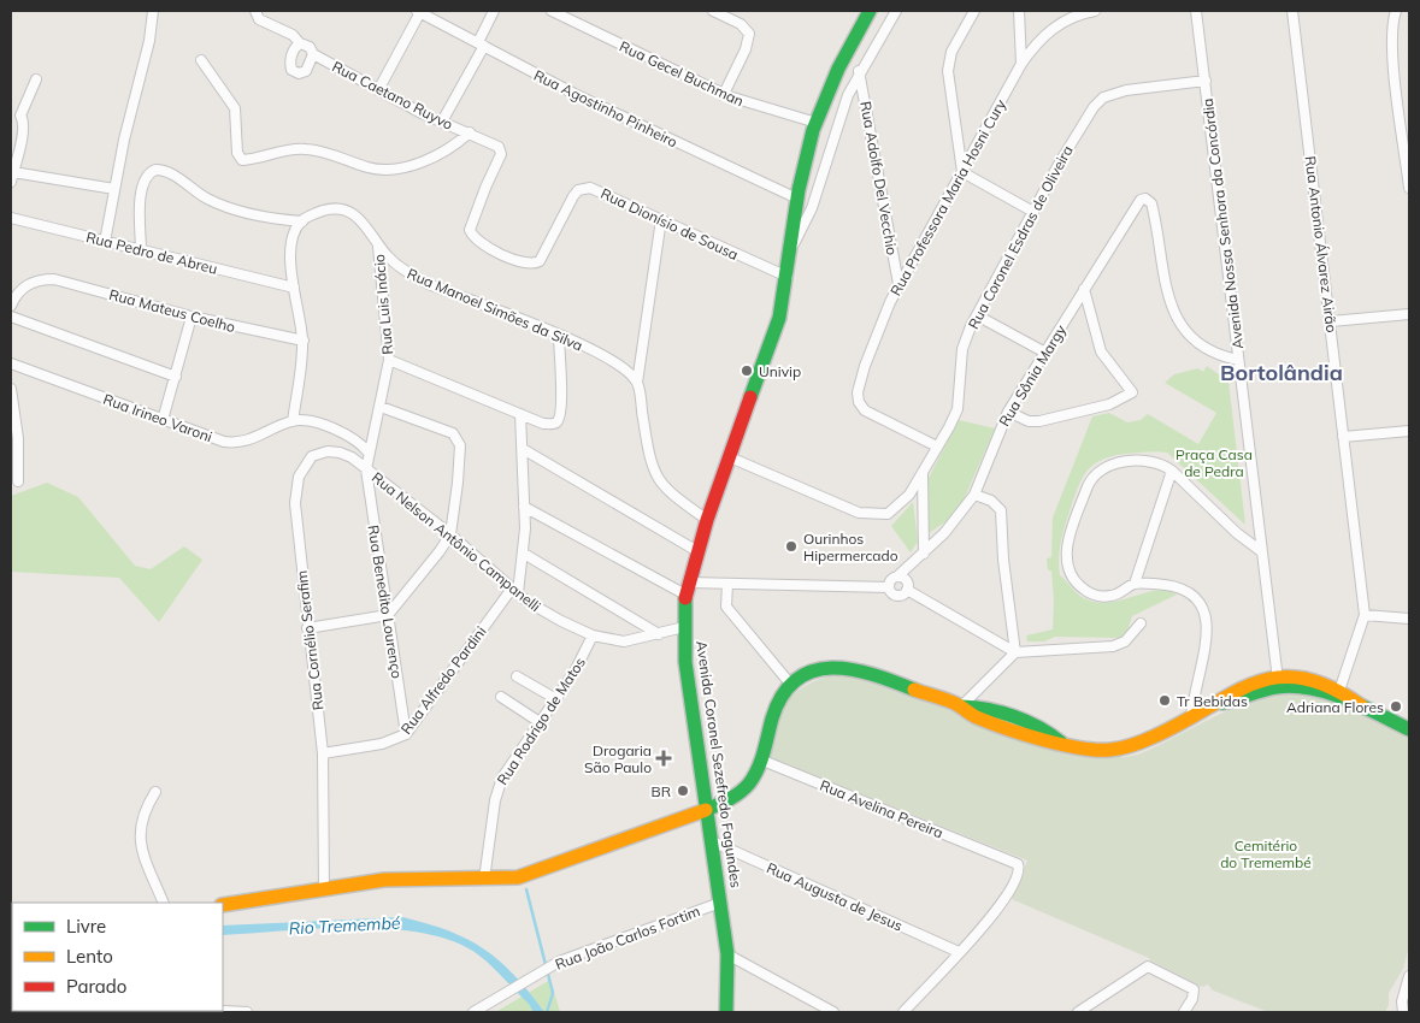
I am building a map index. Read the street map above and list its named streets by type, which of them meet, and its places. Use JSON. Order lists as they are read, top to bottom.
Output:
{
  "streets": {
    "main road": ["Avenida Coronel Sezefredo Fagundes"],
    "street": [
      "Rua Gecel Buchman",
      "Rua Caetano Ruyvo",
      "Rua Agostinho Pinheiro",
      "Rua Adolfo Del Vecchio",
      "Rua Professora Maria Hosni Cury",
      "Rua Dionísio de Sousa",
      "Avenida Nossa Senhora da Concórdia",
      "Rua Coronel Esdras de Oliveira",
      "Rua Antonio Álvarez Airão",
      "Rua Pedro de Abreu",
      "Rua Luis Inácio",
      "Rua Manoel Simões da Silva",
      "Rua Mateus Coelho",
      "Rua Sônia Margy",
      "Rua Irineo Varoni",
      "Rua Nelson Antônio Campanelli",
      "Rua Benedito Lourenço",
      "Rua Cornélio Serafim",
      "Rua Alfredo Pardini",
      "Rua Rodrigo de Matos",
      "Rua Avelina Pereira",
      "Rua Augusta de Jesus",
      "Rua João Carlos Fortim"
    ]
  },
  "crossings": [
    ["Rua Gecel Buchman", "Avenida Coronel Sezefredo Fagundes"],
    ["Rua Caetano Ruyvo", "Rua Dionísio de Sousa"],
    ["Rua Agostinho Pinheiro", "Avenida Coronel Sezefredo Fagundes"],
    ["Rua Adolfo Del Vecchio", "Rua Professora Maria Hosni Cury"],
    ["Rua Professora Maria Hosni Cury", "Rua Coronel Esdras de Oliveira"],
    ["Rua Dionísio de Sousa", "Avenida Coronel Sezefredo Fagundes"],
    ["Avenida Nossa Senhora da Concórdia", "Rua Coronel Esdras de Oliveira"],
    ["Avenida Nossa Senhora da Concórdia", "Rua Sônia Margy"],
    ["Rua Coronel Esdras de Oliveira", "Avenida Coronel Sezefredo Fagundes"],
    ["Rua Luis Inácio", "Rua Manoel Simões da Silva"],
    ["Rua Luis Inácio", "Rua Nelson Antônio Campanelli"],
    ["Rua Luis Inácio", "Rua Benedito Lourenço"],
    ["Rua Luis Inácio", "Rua Cornélio Serafim"],
    ["Rua Nelson Antônio Campanelli", "Rua Benedito Lourenço"],
    ["Rua Nelson Antônio Campanelli", "Rua Cornélio Serafim"],
    ["Rua Nelson Antônio Campanelli", "Rua Alfredo Pardini"],
    ["Rua Nelson Antônio Campanelli", "Rua Rodrigo de Matos"],
    ["Rua Nelson Antônio Campanelli", "Avenida Coronel Sezefredo Fagundes"],
    ["Rua Benedito Lourenço", "Rua Cornélio Serafim"],
    ["Rua Benedito Lourenço", "Rua Alfredo Pardini"],
    ["Rua Cornélio Serafim", "Rua Alfredo Pardini"],
    ["Avenida Coronel Sezefredo Fagundes", "Rua Augusta de Jesus"],
    ["Avenida Coronel Sezefredo Fagundes", "Rua João Carlos Fortim"],
    ["Rua Avelina Pereira", "Rua Augusta de Jesus"]
  ],
  "districts": ["Bortolândia"],
  "water": ["Rio Tremembé"],
  "parks": ["Praça Casa de Pedra", "Cemitério do Tremembé"],
  "places": {
    "other": [
      "Univip",
      "Ourinhos Hipermercado",
      "Tr Bebidas",
      "Adriana Flores",
      "BR"
    ],
    "health": ["Drogaria São Paulo"]
  },
  "legend": ["Livre", "Lento", "Parado"]
}
